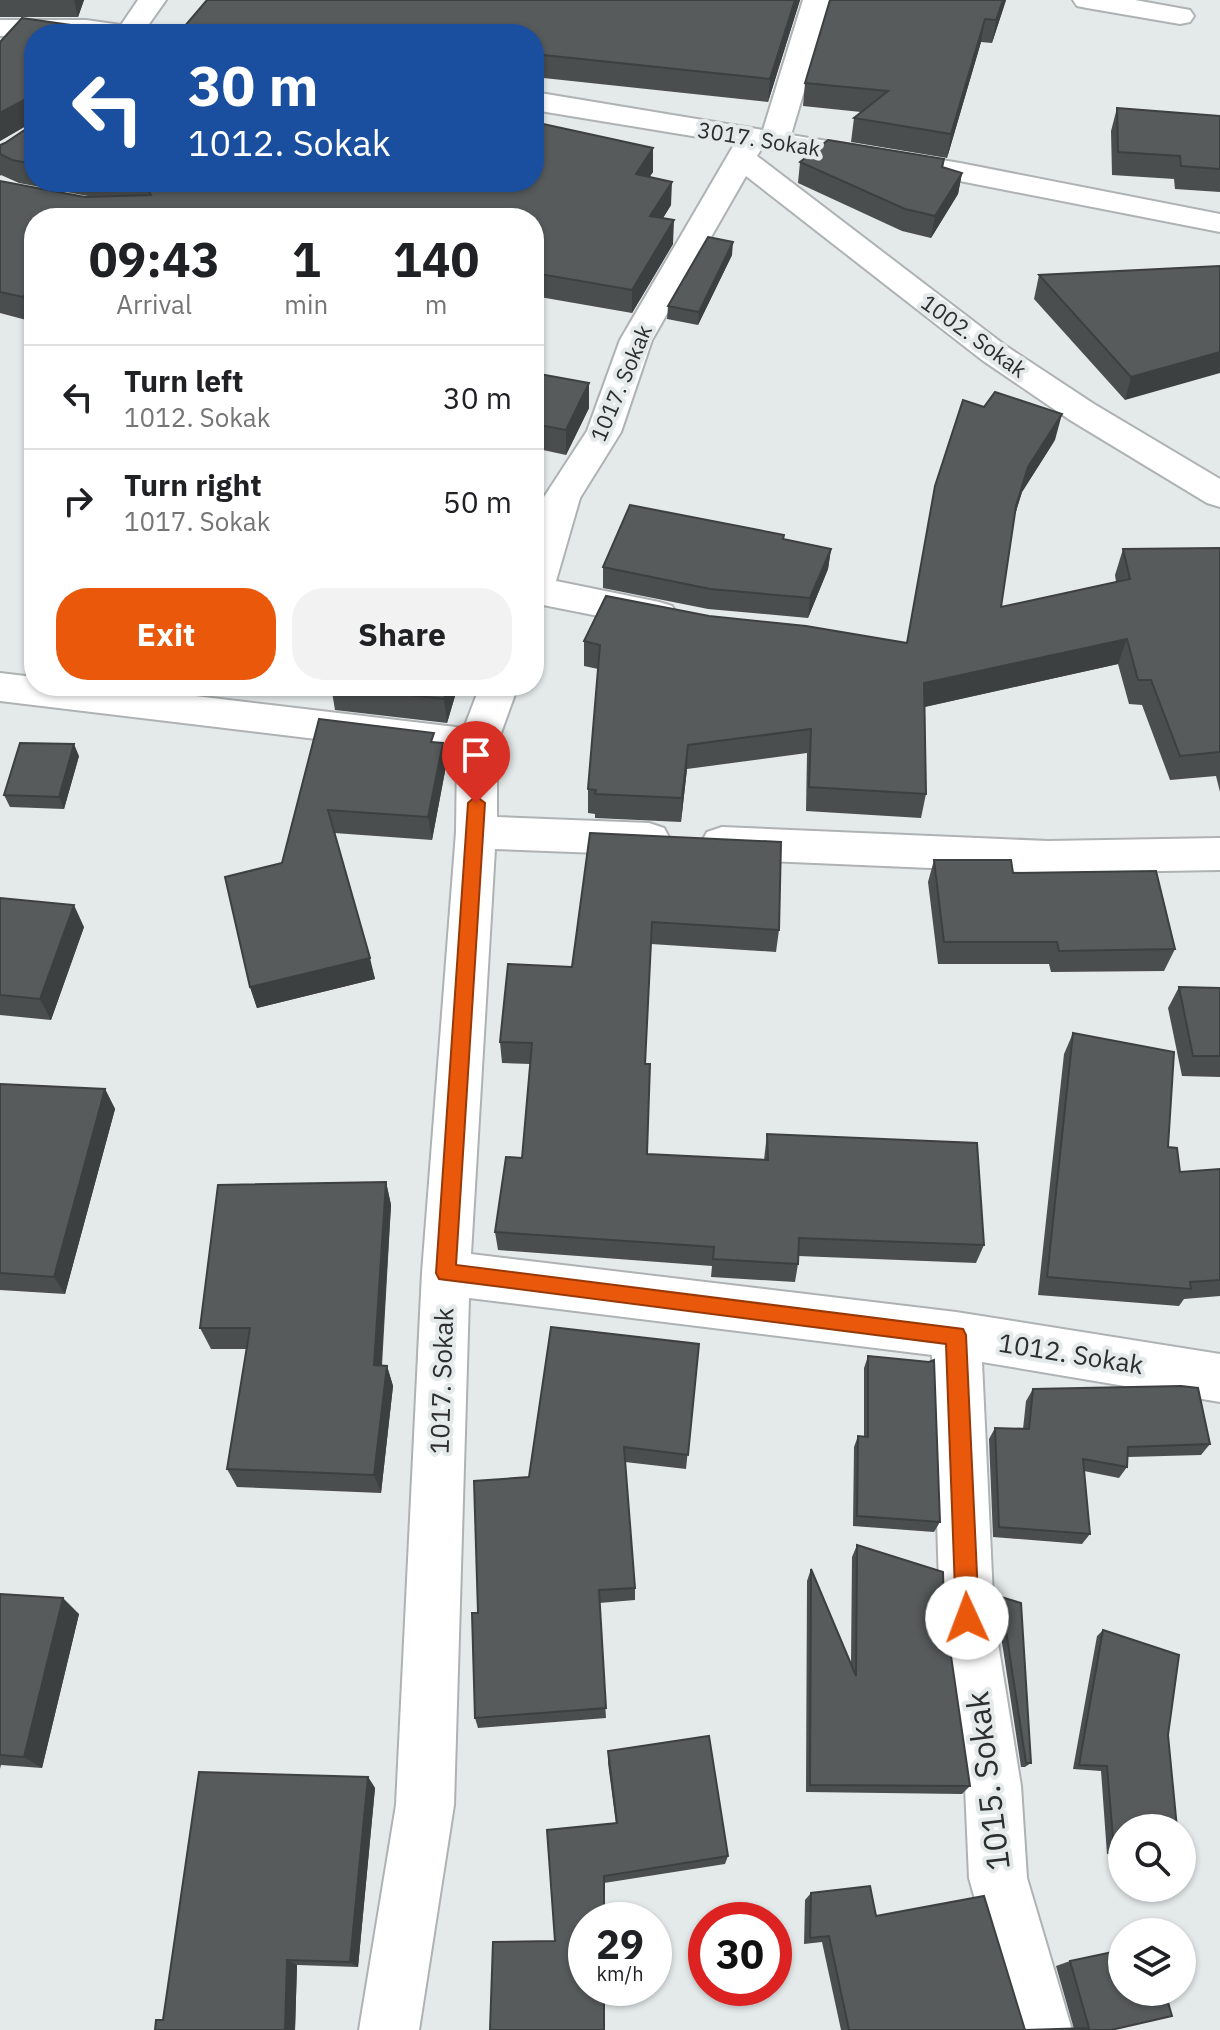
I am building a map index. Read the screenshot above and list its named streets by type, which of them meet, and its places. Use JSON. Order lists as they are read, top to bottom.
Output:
{
  "streets": {
    "street": [
      "3017. Sokak",
      "1002. Sokak",
      "1017. Sokak",
      "1012. Sokak",
      "1015. Sokak"
    ]
  },
  "crossings": [
    ["3017. Sokak", "1002. Sokak"],
    ["3017. Sokak", "1017. Sokak"],
    ["1002. Sokak", "1017. Sokak"],
    ["1017. Sokak", "1012. Sokak"],
    ["1012. Sokak", "1015. Sokak"]
  ],
  "page": {
    "turn": ["30 m", "1012. Sokak"],
    "eta": [
      "09:43",
      "Arrival",
      "1",
      "min",
      "140",
      "m"
    ],
    "list": [
      {
        "name": "Turn left",
        "note": "1012. Sokak",
        "value": "30 m"
      },
      {
        "name": "Turn right",
        "note": "1017. Sokak",
        "value": "50 m"
      }
    ],
    "buttons": ["Exit", "Share"],
    "speed": "29 km/h",
    "limit": "30"
  }
}
